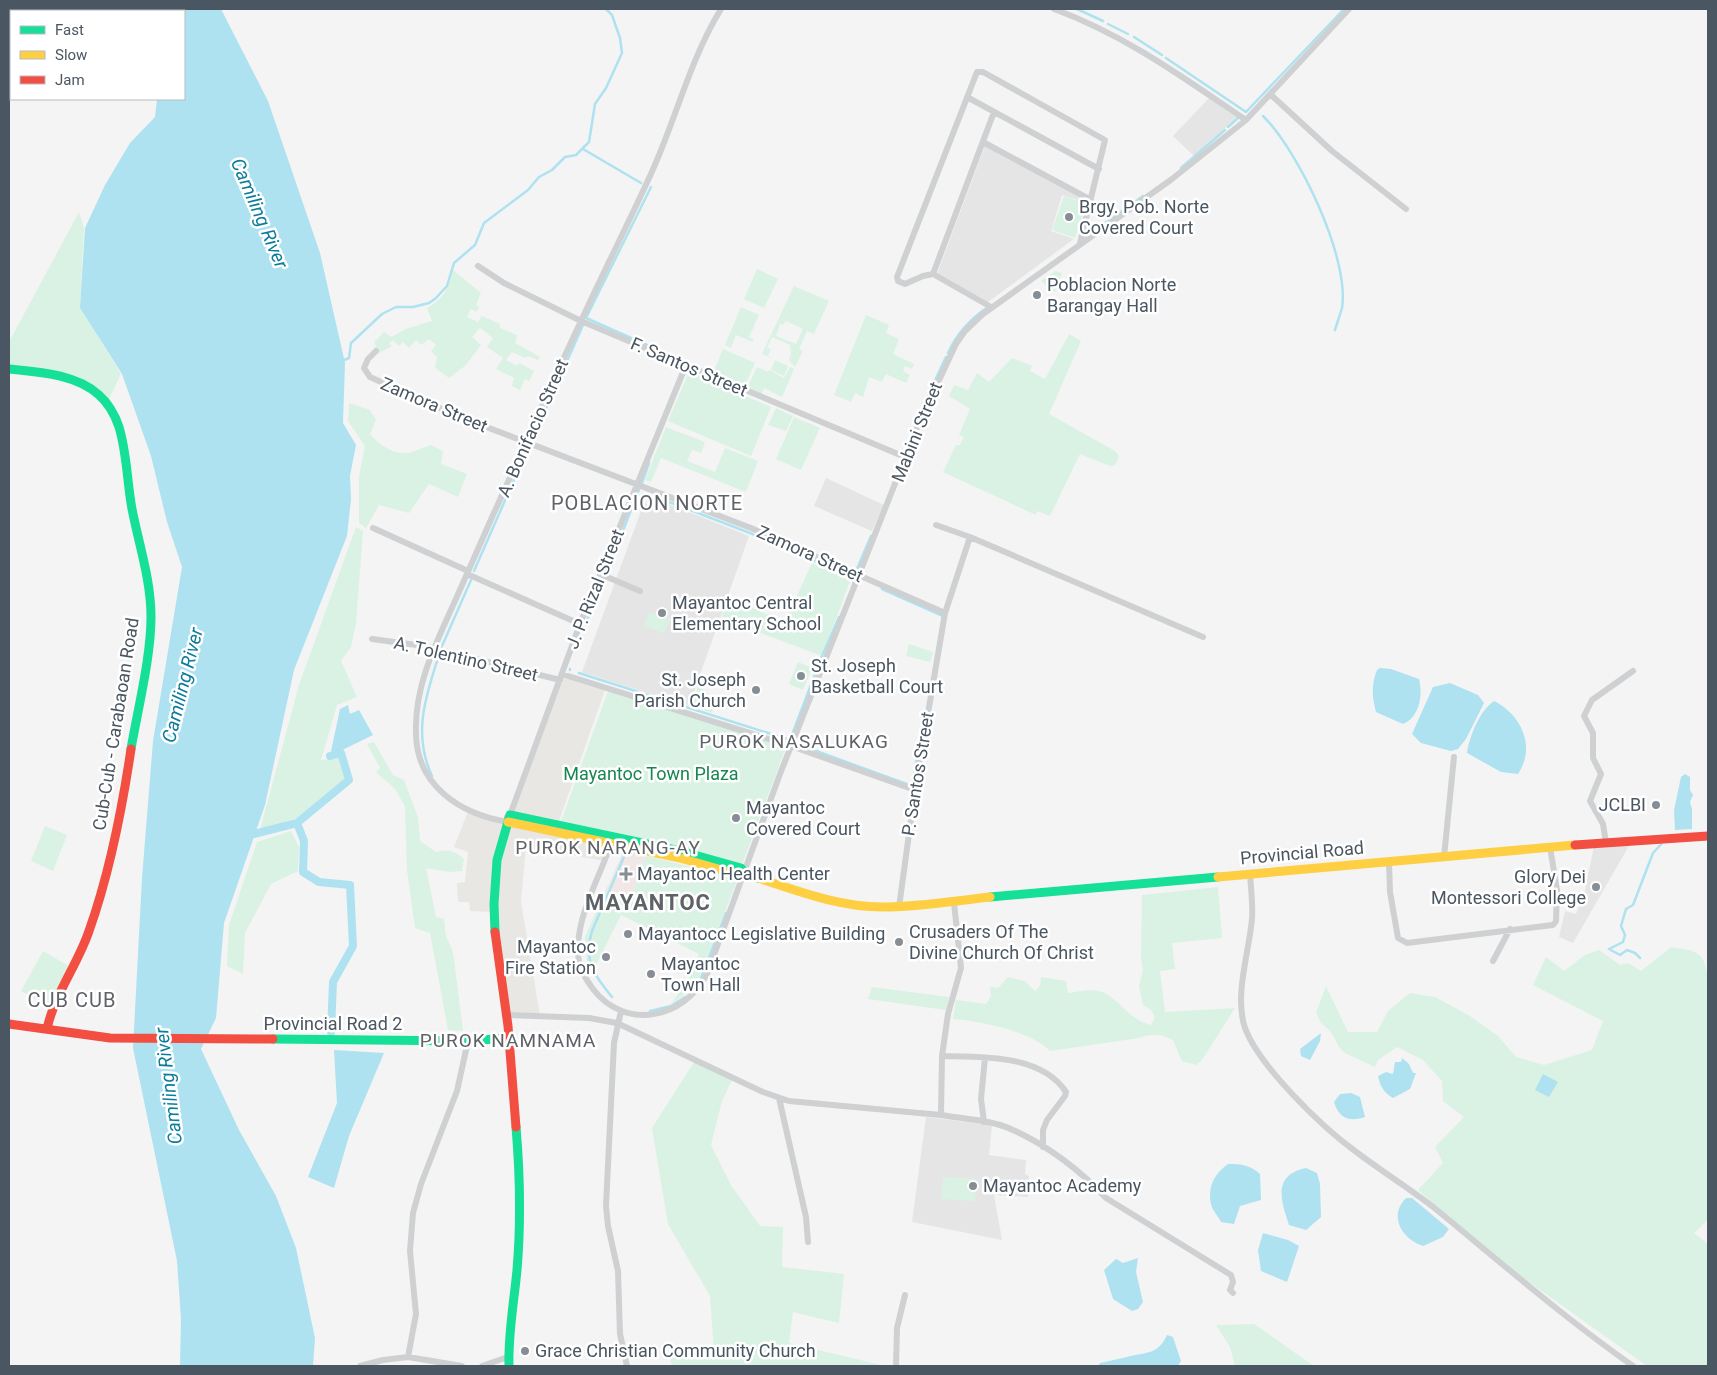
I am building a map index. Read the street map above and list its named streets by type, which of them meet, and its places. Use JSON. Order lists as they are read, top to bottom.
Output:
{
  "streets": {
    "main road": ["Cub-Cub - Carabaoan Road", "Provincial Road", "Provincial Road 2"],
    "street": [
      "F. Santos Street",
      "Zamora Street",
      "A. Bonifacio Street",
      "Mabini Street",
      "J. P. Rizal Street",
      "A. Tolentino Street",
      "P. Santos Street"
    ]
  },
  "crossings": [
    ["F. Santos Street", "A. Bonifacio Street"],
    ["F. Santos Street", "Mabini Street"],
    ["F. Santos Street", "J. P. Rizal Street"],
    ["Zamora Street", "A. Bonifacio Street"],
    ["Zamora Street", "Mabini Street"],
    ["Zamora Street", "J. P. Rizal Street"],
    ["Zamora Street", "P. Santos Street"],
    ["A. Bonifacio Street", "J. P. Rizal Street"],
    ["A. Bonifacio Street", "A. Tolentino Street"],
    ["A. Bonifacio Street", "Provincial Road"],
    ["Mabini Street", "A. Tolentino Street"],
    ["Mabini Street", "Provincial Road"],
    ["J. P. Rizal Street", "A. Tolentino Street"],
    ["J. P. Rizal Street", "Provincial Road"],
    ["A. Tolentino Street", "P. Santos Street"],
    ["Cub-Cub - Carabaoan Road", "Provincial Road 2"],
    ["P. Santos Street", "Provincial Road"]
  ],
  "districts": [
    "POBLACION NORTE",
    "PUROK NASALUKAG",
    "PUROK NARANG-AY",
    "MAYANTOC",
    "CUB CUB",
    "PUROK NAMNAMA"
  ],
  "water": ["Camiling River"],
  "parks": ["Mayantoc Town Plaza"],
  "places": {
    "other": [
      "Brgy. Pob. Norte Covered Court",
      "Poblacion Norte Barangay Hall",
      "Mayantoc Central Elementary School",
      "St. Joseph Basketball Court",
      "St. Joseph Parish Church",
      "JCLBI",
      "Mayantoc Covered Court",
      "Glory Dei Montessori College",
      "Mayantocc Legislative Building",
      "Crusaders Of The Divine Church Of Christ",
      "Mayantoc Fire Station",
      "Mayantoc Town Hall",
      "Mayantoc Academy",
      "Grace Christian Community Church"
    ],
    "health": ["Mayantoc Health Center"]
  },
  "legend": ["Fast", "Slow", "Jam"]
}
